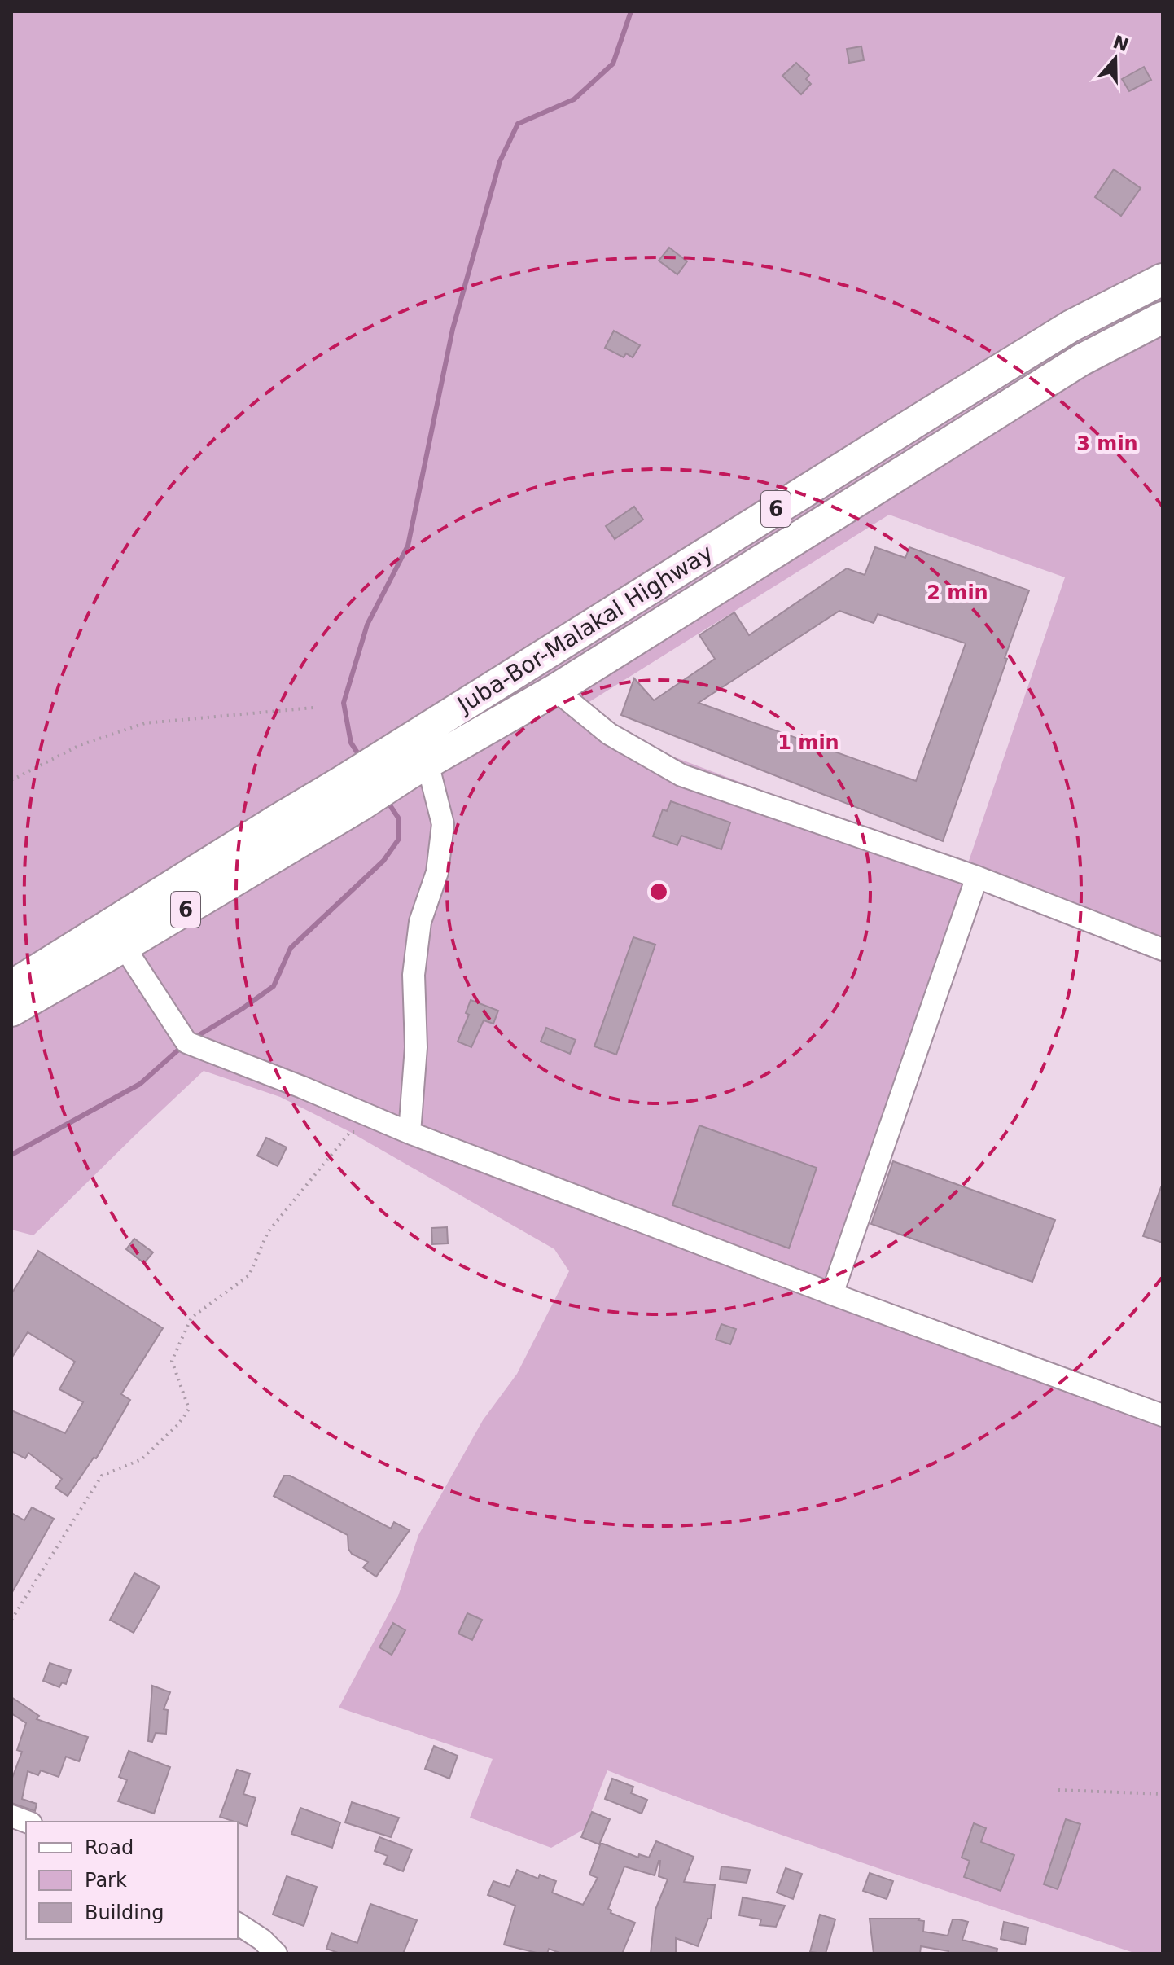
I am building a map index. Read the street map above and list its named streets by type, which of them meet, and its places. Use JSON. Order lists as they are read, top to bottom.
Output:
{
  "streets": {
    "highway": ["6", "Juba-Bor-Malakal Highway"]
  },
  "legend": ["Road", "Park", "Building"],
  "north": "top",
  "rings": ["3 min", "2 min", "1 min"]
}
